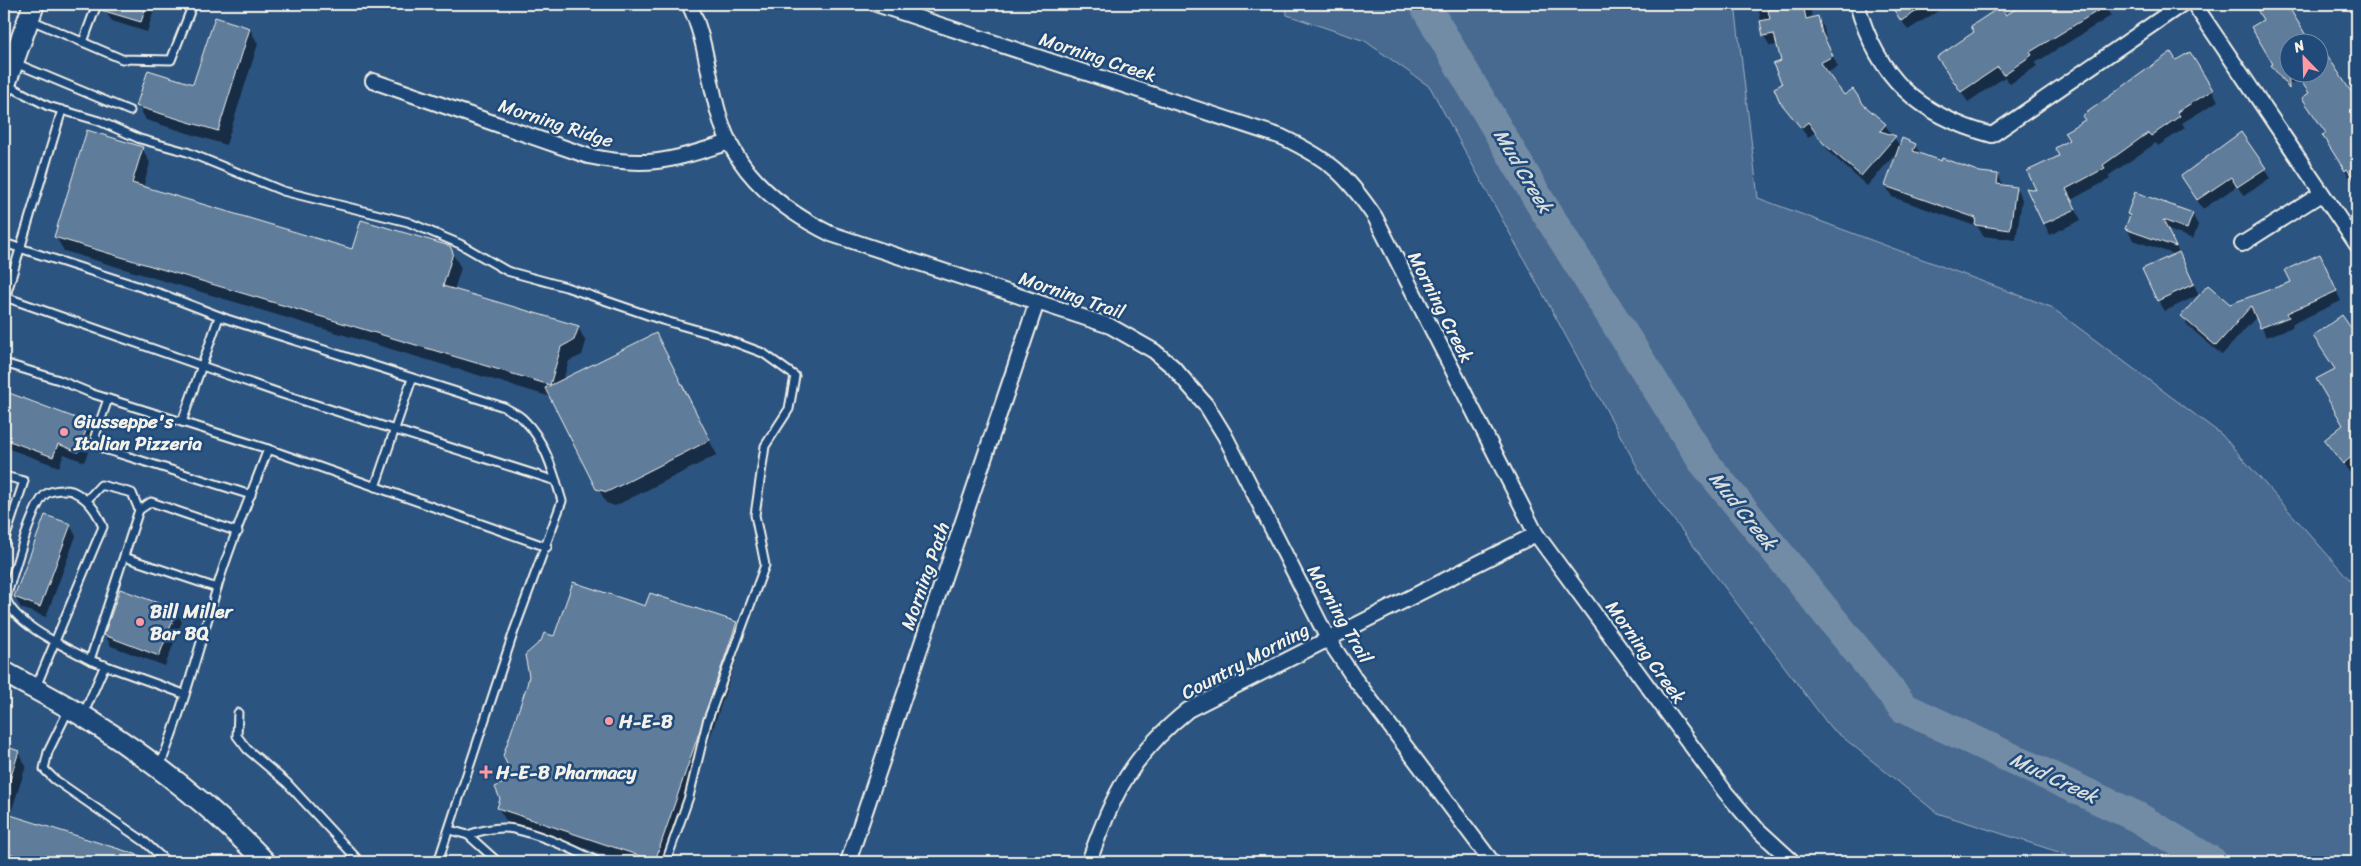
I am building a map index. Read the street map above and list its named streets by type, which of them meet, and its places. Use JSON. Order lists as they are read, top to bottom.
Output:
{
  "streets": {
    "street": [
      "Morning Creek",
      "Morning Ridge",
      "Morning Trail",
      "Morning Path",
      "Country Morning"
    ]
  },
  "crossings": [
    ["Morning Creek", "Country Morning"],
    ["Morning Ridge", "Morning Trail"],
    ["Morning Trail", "Morning Path"],
    ["Morning Trail", "Country Morning"]
  ],
  "water": ["Mud Creek"],
  "places": {
    "other": ["Giusseppe's Italian Pizzeria", "Bill Miller Bar BQ", "H-E-B"],
    "health": ["H-E-B Pharmacy"]
  },
  "north": "top left"
}
